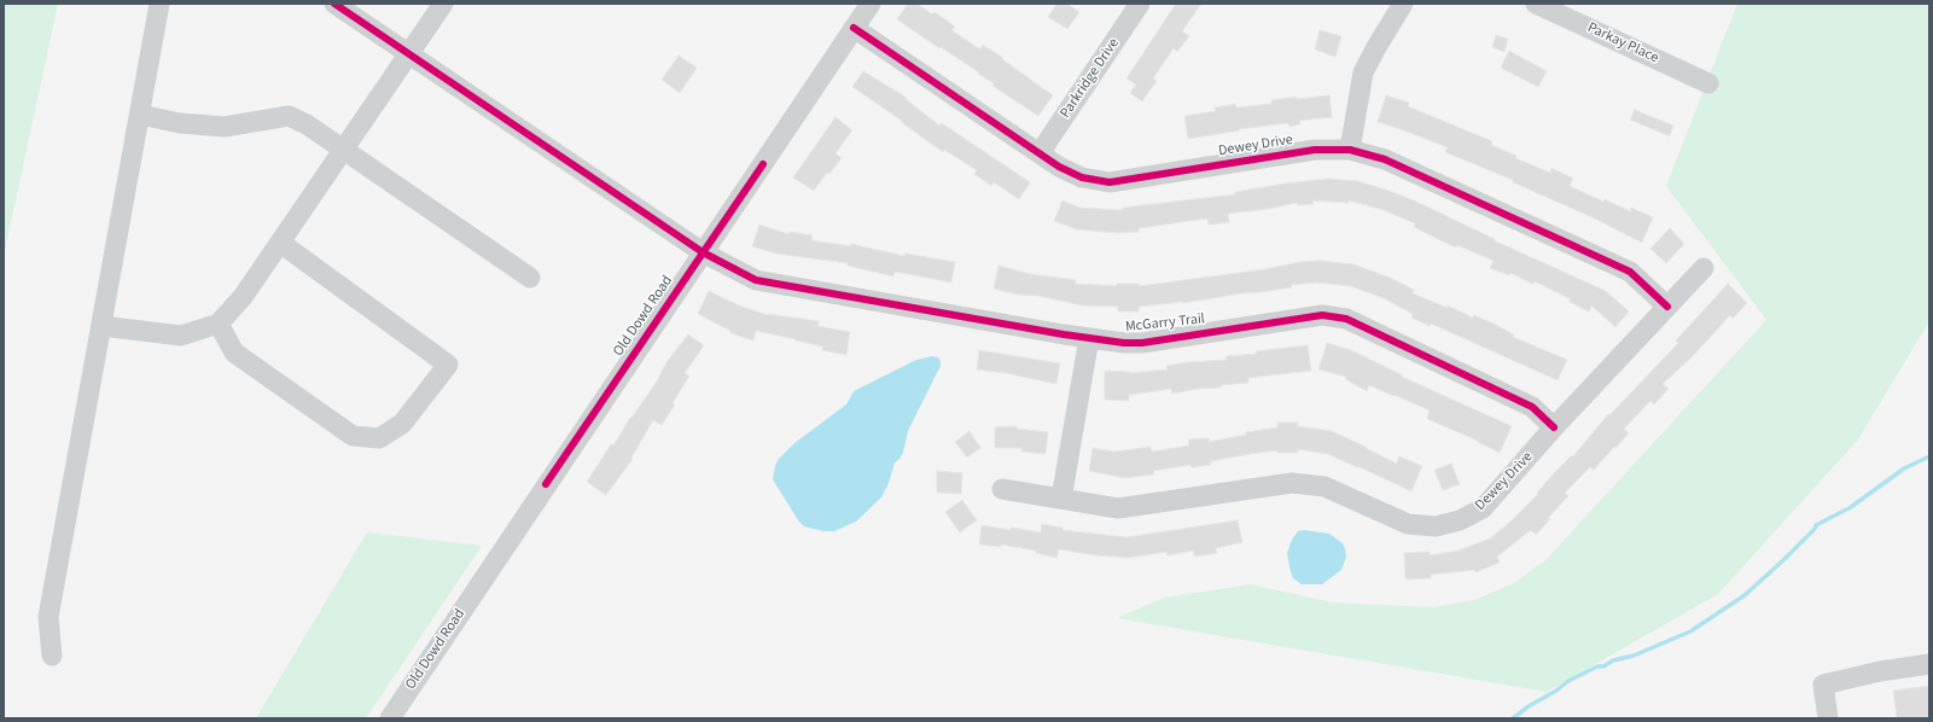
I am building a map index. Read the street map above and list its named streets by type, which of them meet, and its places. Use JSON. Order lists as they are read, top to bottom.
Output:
{
  "streets": {
    "street": [
      "Parkay Place",
      "Parkridge Drive",
      "Dewey Drive",
      "Old Dowd Road",
      "McGarry Trail"
    ]
  },
  "crossings": [
    ["Parkridge Drive", "Dewey Drive"],
    ["Dewey Drive", "Old Dowd Road"],
    ["Dewey Drive", "McGarry Trail"],
    ["Old Dowd Road", "McGarry Trail"]
  ]
}
